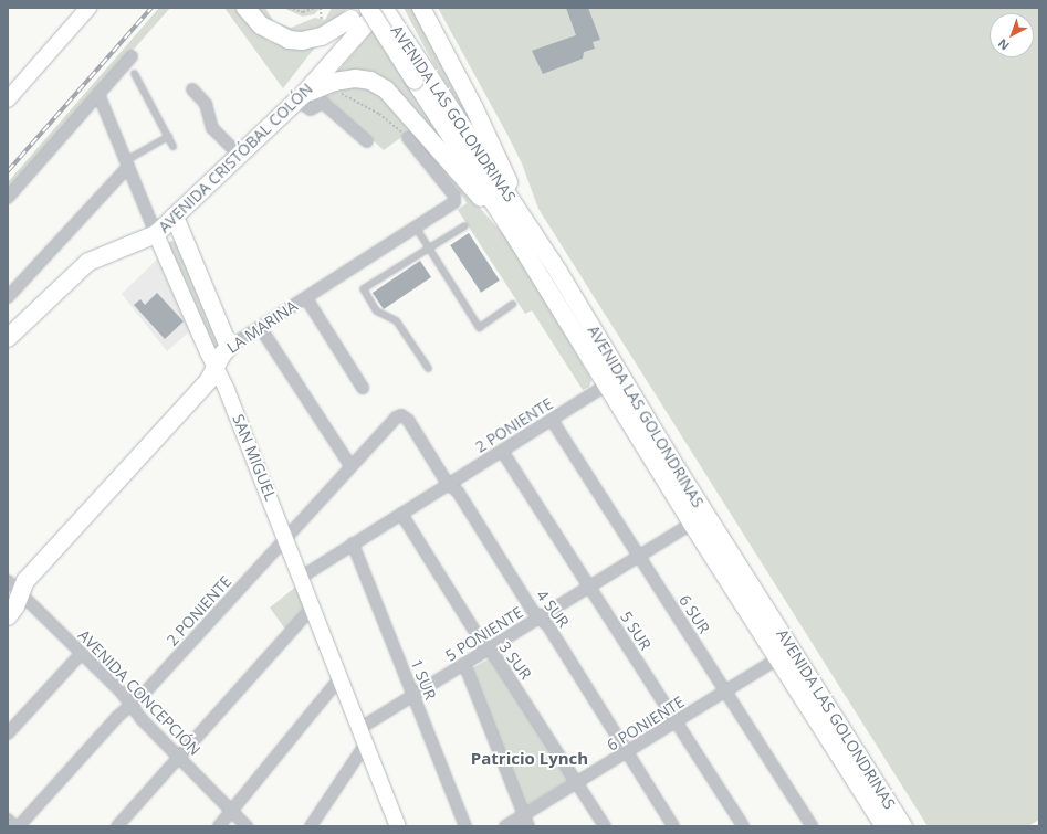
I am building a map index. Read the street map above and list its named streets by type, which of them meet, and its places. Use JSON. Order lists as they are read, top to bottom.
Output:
{
  "streets": {
    "main road": ["AVENIDA LAS GOLONDRINAS", "AVENIDA CRISTÓBAL COLÓN", "LA MARINA"],
    "street": [
      "2 PONIENTE",
      "SAN MIGUEL",
      "4 SUR",
      "6 SUR",
      "5 SUR",
      "5 PONIENTE",
      "3 SUR",
      "1 SUR",
      "AVENIDA CONCEPCIÓN",
      "6 PONIENTE"
    ]
  },
  "crossings": [
    ["AVENIDA LAS GOLONDRINAS", "AVENIDA CRISTÓBAL COLÓN"],
    ["AVENIDA LAS GOLONDRINAS", "2 PONIENTE"],
    ["AVENIDA LAS GOLONDRINAS", "5 PONIENTE"],
    ["AVENIDA LAS GOLONDRINAS", "6 PONIENTE"],
    ["AVENIDA CRISTÓBAL COLÓN", "SAN MIGUEL"],
    ["LA MARINA", "SAN MIGUEL"],
    ["LA MARINA", "AVENIDA CONCEPCIÓN"],
    ["2 PONIENTE", "SAN MIGUEL"],
    ["2 PONIENTE", "4 SUR"],
    ["2 PONIENTE", "6 SUR"],
    ["2 PONIENTE", "5 SUR"],
    ["2 PONIENTE", "3 SUR"],
    ["2 PONIENTE", "1 SUR"],
    ["2 PONIENTE", "AVENIDA CONCEPCIÓN"],
    ["SAN MIGUEL", "5 PONIENTE"],
    ["4 SUR", "5 PONIENTE"],
    ["4 SUR", "6 PONIENTE"],
    ["6 SUR", "5 PONIENTE"],
    ["6 SUR", "6 PONIENTE"],
    ["5 SUR", "5 PONIENTE"],
    ["5 SUR", "6 PONIENTE"],
    ["5 PONIENTE", "3 SUR"],
    ["5 PONIENTE", "1 SUR"],
    ["3 SUR", "6 PONIENTE"]
  ],
  "districts": ["Patricio Lynch"],
  "north": "bottom left"
}
